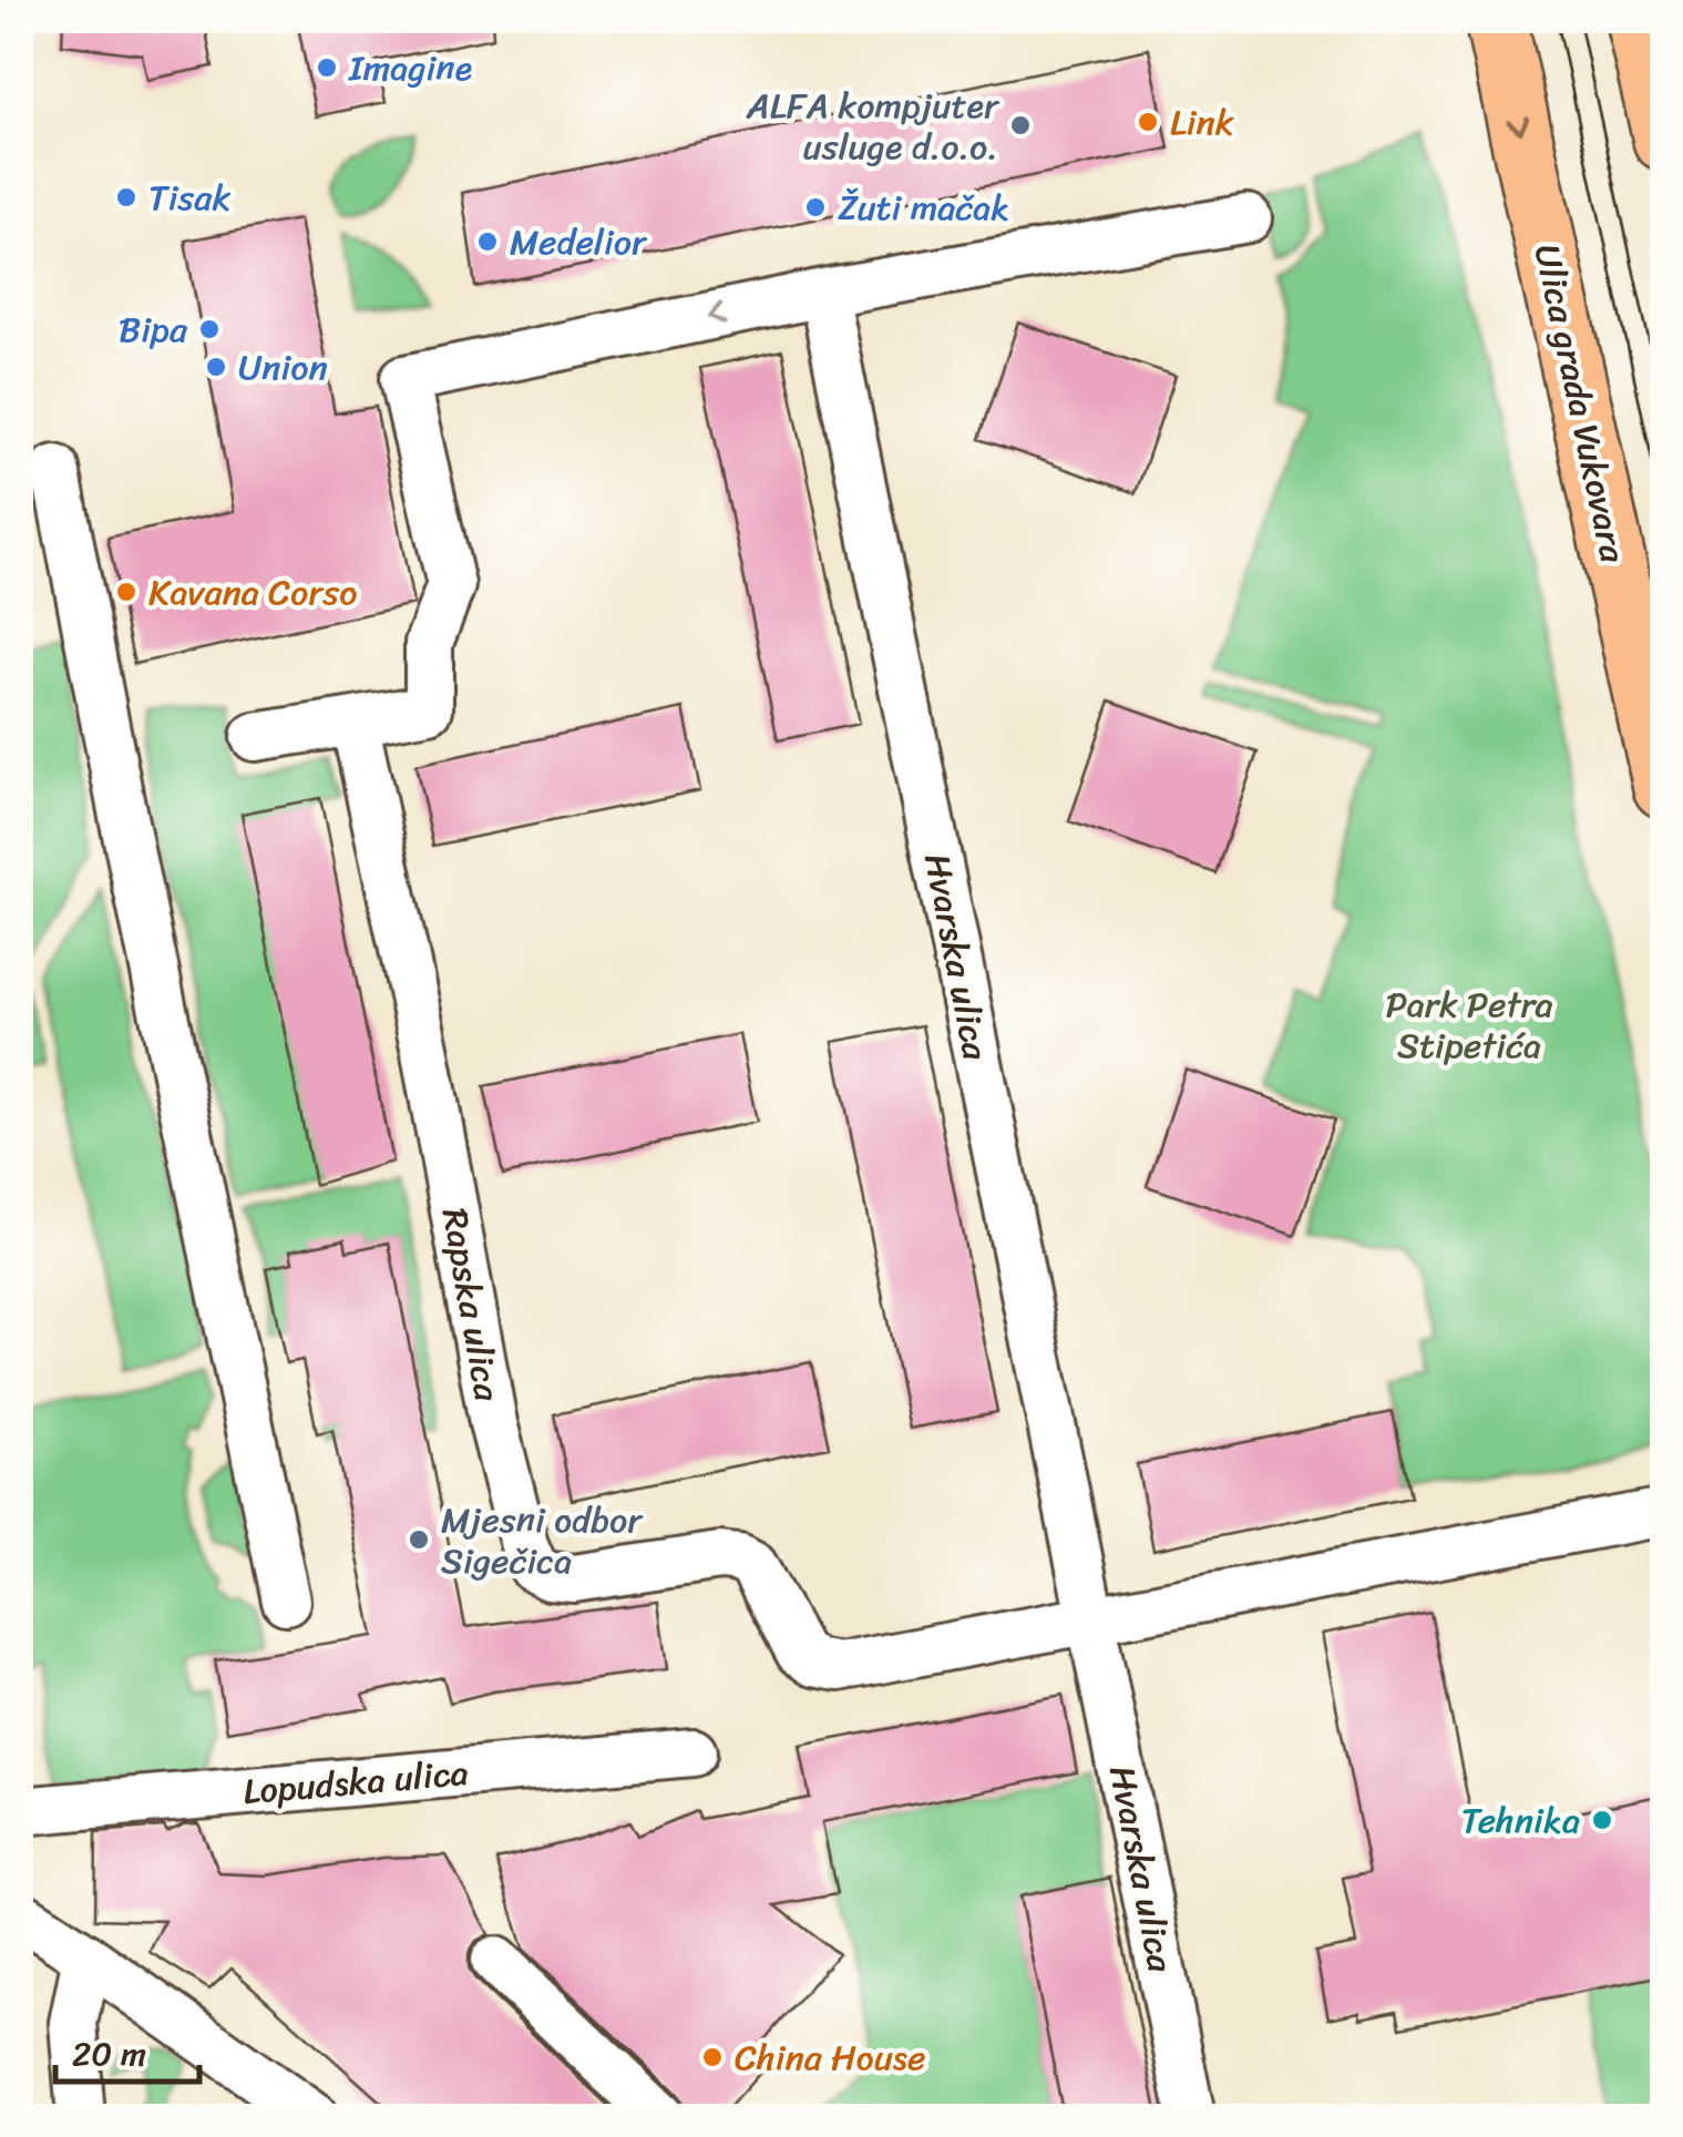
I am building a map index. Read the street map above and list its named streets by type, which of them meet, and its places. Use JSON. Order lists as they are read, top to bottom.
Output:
{
  "streets": {
    "main road": ["Ulica grada Vukovara"],
    "street": ["Hvarska ulica", "Rapska ulica", "Lopudska ulica"]
  },
  "crossings": [
    ["Hvarska ulica", "Rapska ulica"]
  ],
  "one_way": ["Ulica grada Vukovara"],
  "parks": ["Park Petra Stipetića"],
  "places": [
    "Imagine",
    "Link",
    "ALFA kompjuter usluge d.o.o.",
    "Tisak",
    "Žuti mačak",
    "Medelior",
    "Bipa",
    "Union",
    "Kavana Corso",
    "Mjesni odbor Sigečica",
    "Tehnika",
    "China House"
  ],
  "scale_bar": "20 m"
}
